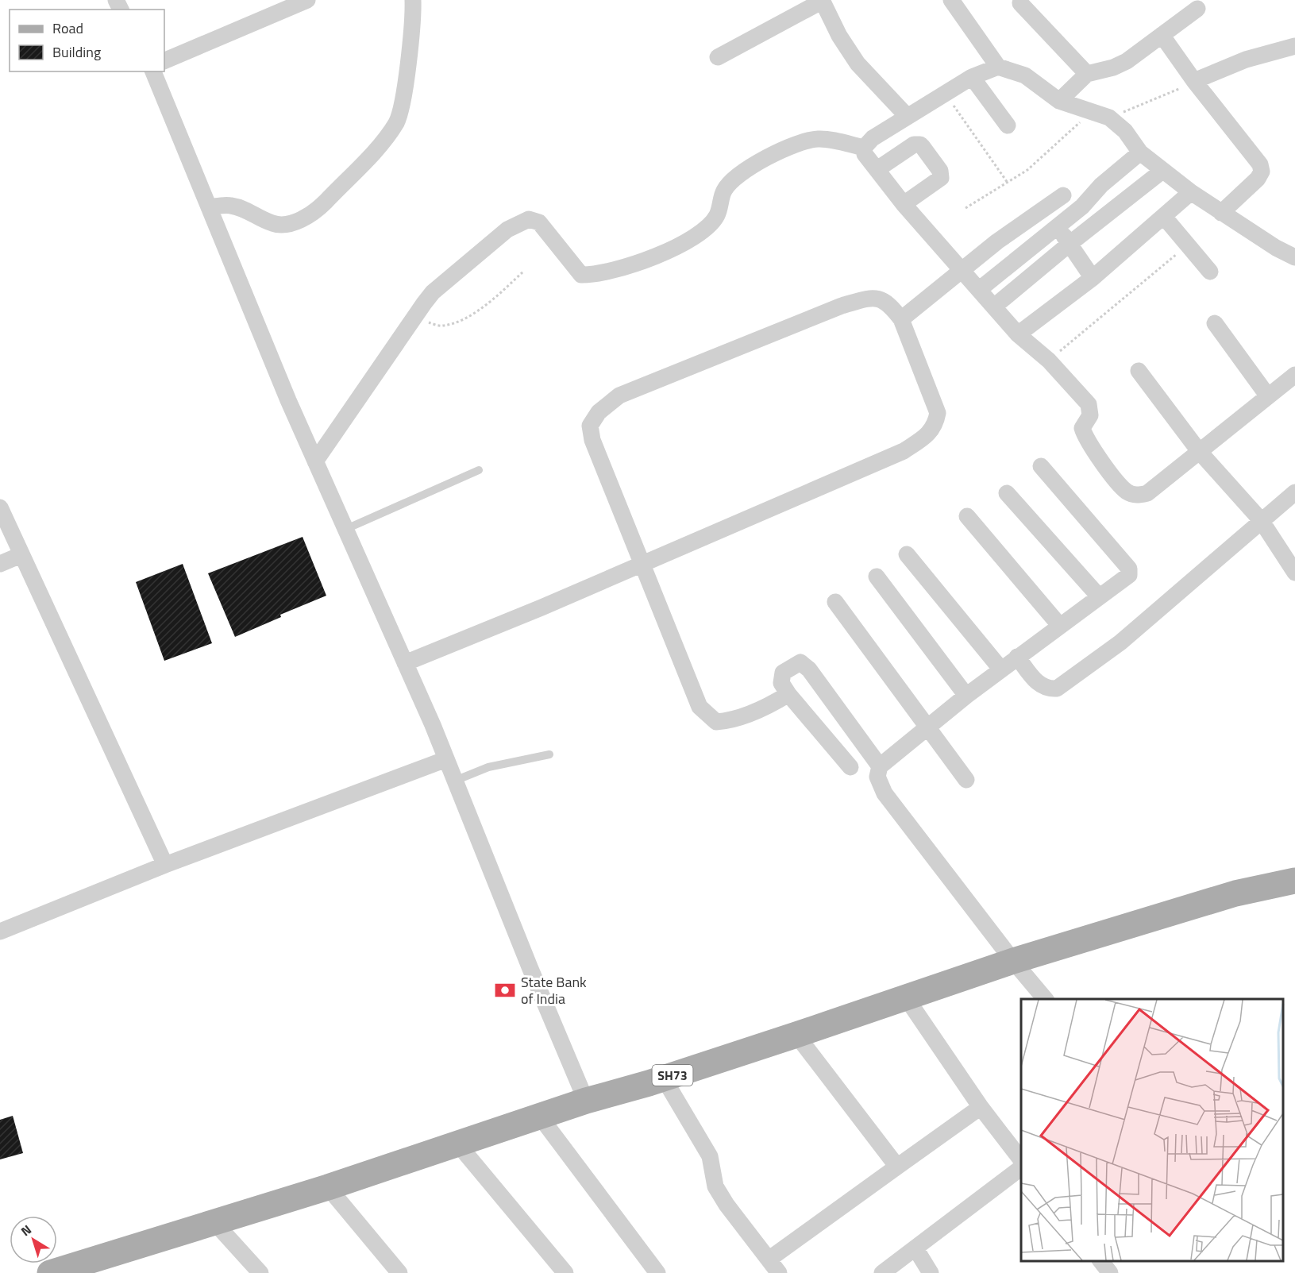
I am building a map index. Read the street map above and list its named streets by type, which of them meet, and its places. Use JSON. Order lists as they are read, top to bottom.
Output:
{
  "streets": {
    "main road": ["SH73"]
  },
  "places": {
    "bank": ["State Bank of India"]
  },
  "legend": ["Road", "Building"],
  "north": "top left"
}
